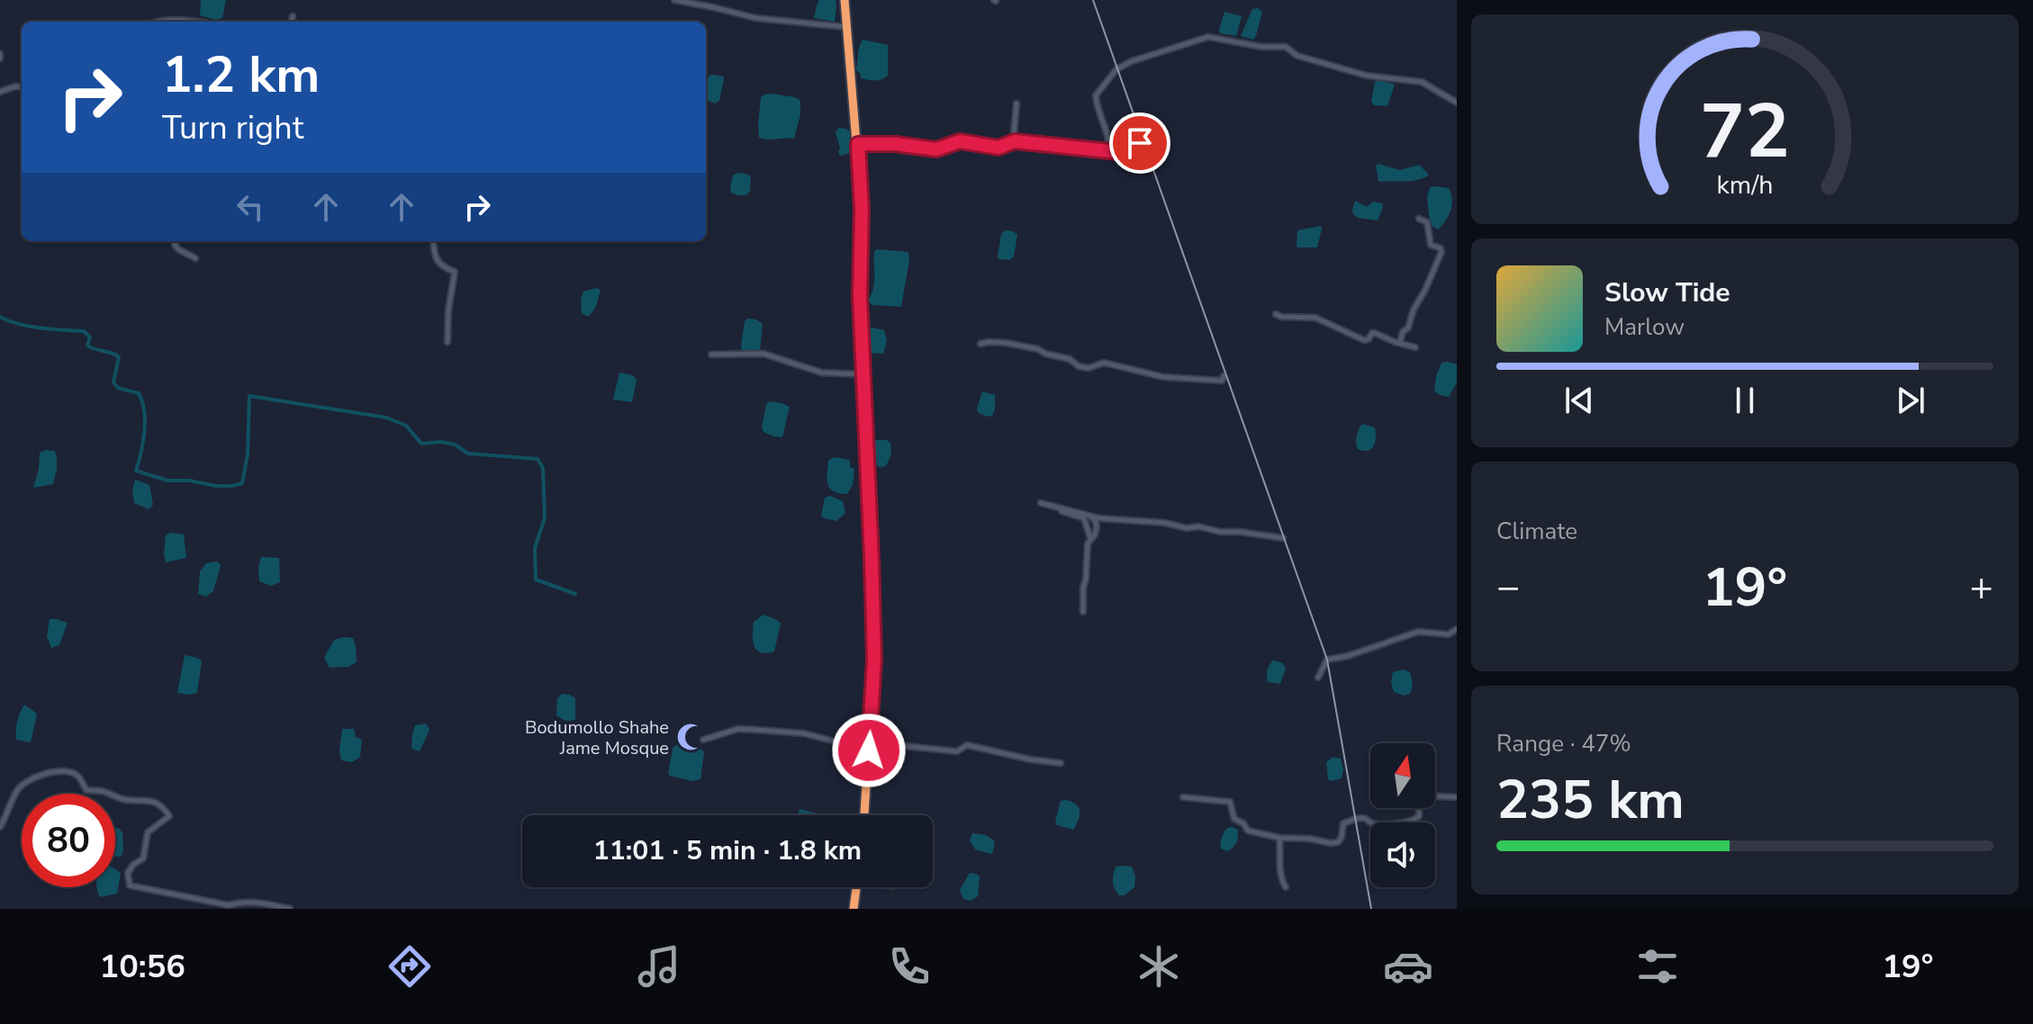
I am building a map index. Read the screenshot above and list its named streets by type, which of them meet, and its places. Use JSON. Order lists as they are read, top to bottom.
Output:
{
  "places": {
    "mosque": ["Bodumollo Shahe Jame Mosque"]
  },
  "north": "top",
  "page": {
    "turn": ["1.2 km", "Turn right"],
    "song": ["Slow Tide", "Marlow"],
    "tile": [
      "Climate",
      ["Range · 47%", "235 km"]
    ],
    "heat": ["−", "19°", "+"],
    "limit": "80",
    "trip": "11:01 · 5 min · 1.8 km",
    "tabs": ["10:56", "19°"],
    "gauge": ["72", "km/h"]
  }
}
